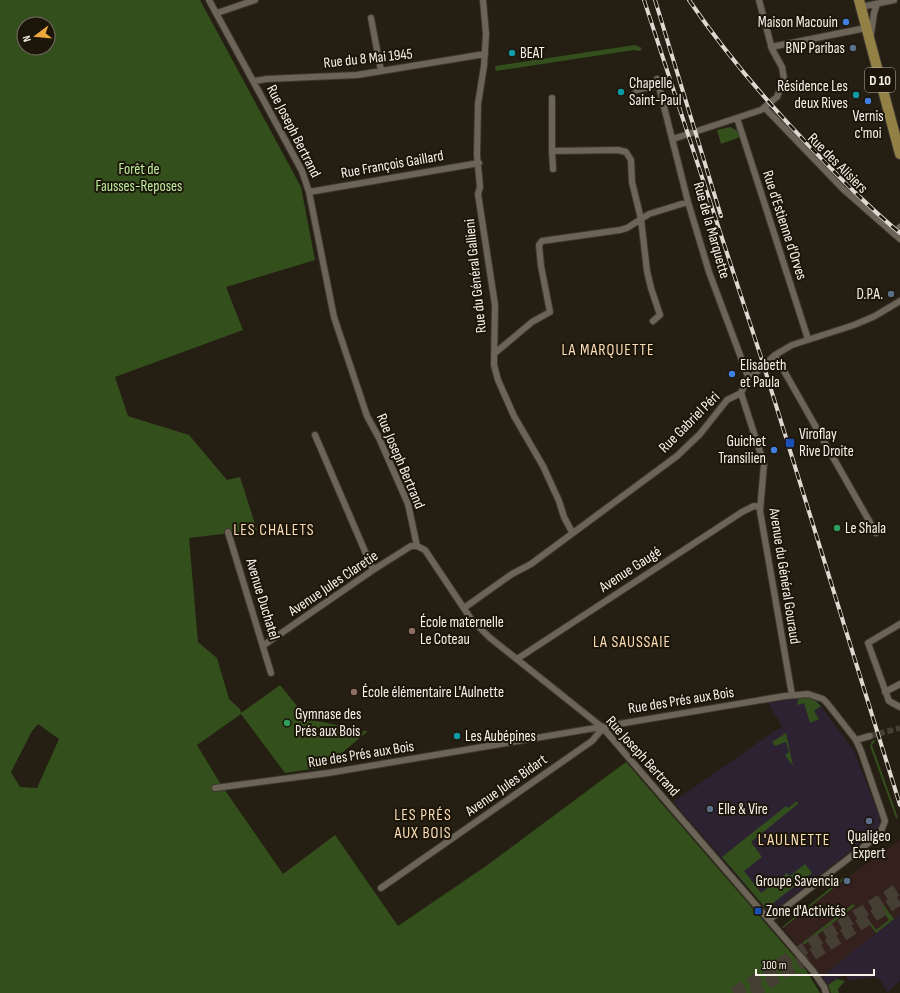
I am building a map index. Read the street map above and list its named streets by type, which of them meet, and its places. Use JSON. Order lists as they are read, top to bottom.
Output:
{
  "streets": {
    "main road": ["D 10"],
    "street": [
      "Rue du 8 Mai 1945",
      "Rue Joseph Bertrand",
      "Rue des Alisiers",
      "Rue François Gaillard",
      "Rue d'Estienne d'Orves",
      "Rue de la Marquette",
      "Rue du Général Gallieni",
      "Rue Gabriel Péri",
      "Avenue Gaugé",
      "Avenue du Général Gouraud",
      "Avenue Jules Claretie",
      "Avenue Duchatel",
      "Rue des Prés aux Bois",
      "Avenue Jules Bidart"
    ]
  },
  "crossings": [
    ["Rue du 8 Mai 1945", "Rue Joseph Bertrand"],
    ["Rue du 8 Mai 1945", "Rue du Général Gallieni"],
    ["Rue Joseph Bertrand", "Rue François Gaillard"],
    ["Rue Joseph Bertrand", "Rue Gabriel Péri"],
    ["Rue Joseph Bertrand", "Avenue Gaugé"],
    ["Rue Joseph Bertrand", "Avenue Jules Claretie"],
    ["Rue Joseph Bertrand", "Rue des Prés aux Bois"],
    ["Rue Joseph Bertrand", "Avenue Jules Bidart"],
    ["Rue François Gaillard", "Rue du Général Gallieni"],
    ["Rue d'Estienne d'Orves", "Rue Gabriel Péri"],
    ["Rue de la Marquette", "Rue Gabriel Péri"],
    ["Rue du Général Gallieni", "Rue Gabriel Péri"],
    ["Rue Gabriel Péri", "Avenue du Général Gouraud"],
    ["Avenue Gaugé", "Avenue du Général Gouraud"],
    ["Avenue du Général Gouraud", "Rue des Prés aux Bois"],
    ["Avenue Jules Claretie", "Avenue Duchatel"],
    ["Rue des Prés aux Bois", "Avenue Jules Bidart"]
  ],
  "districts": [
    "LA MARQUETTE",
    "LES CHALETS",
    "LA SAUSSAIE",
    "LES PRÉS AUX BOIS",
    "L'AULNETTE"
  ],
  "parks": ["Forêt de Fausses-Reposes"],
  "places": {
    "other": [
      "Maison Macouin",
      "BNP Paribas",
      "BEAT",
      "Chapelle Saint-Paul",
      "Résidence Les deux Rives",
      "Vernis c'moi",
      "D.P.A.",
      "Elisabeth et Paula",
      "Guichet Transilien",
      "Le Shala",
      "École maternelle Le Coteau",
      "École élémentaire L'Aulnette",
      "Gymnase des Prés aux Bois",
      "Les Aubépines",
      "Elle & Vire",
      "Qualigeo Expert",
      "Groupe Savencia"
    ],
    "transit": ["Viroflay Rive Droite", "Zone d'Activités"]
  },
  "scale_bar": "100 m",
  "north": "left"
}
